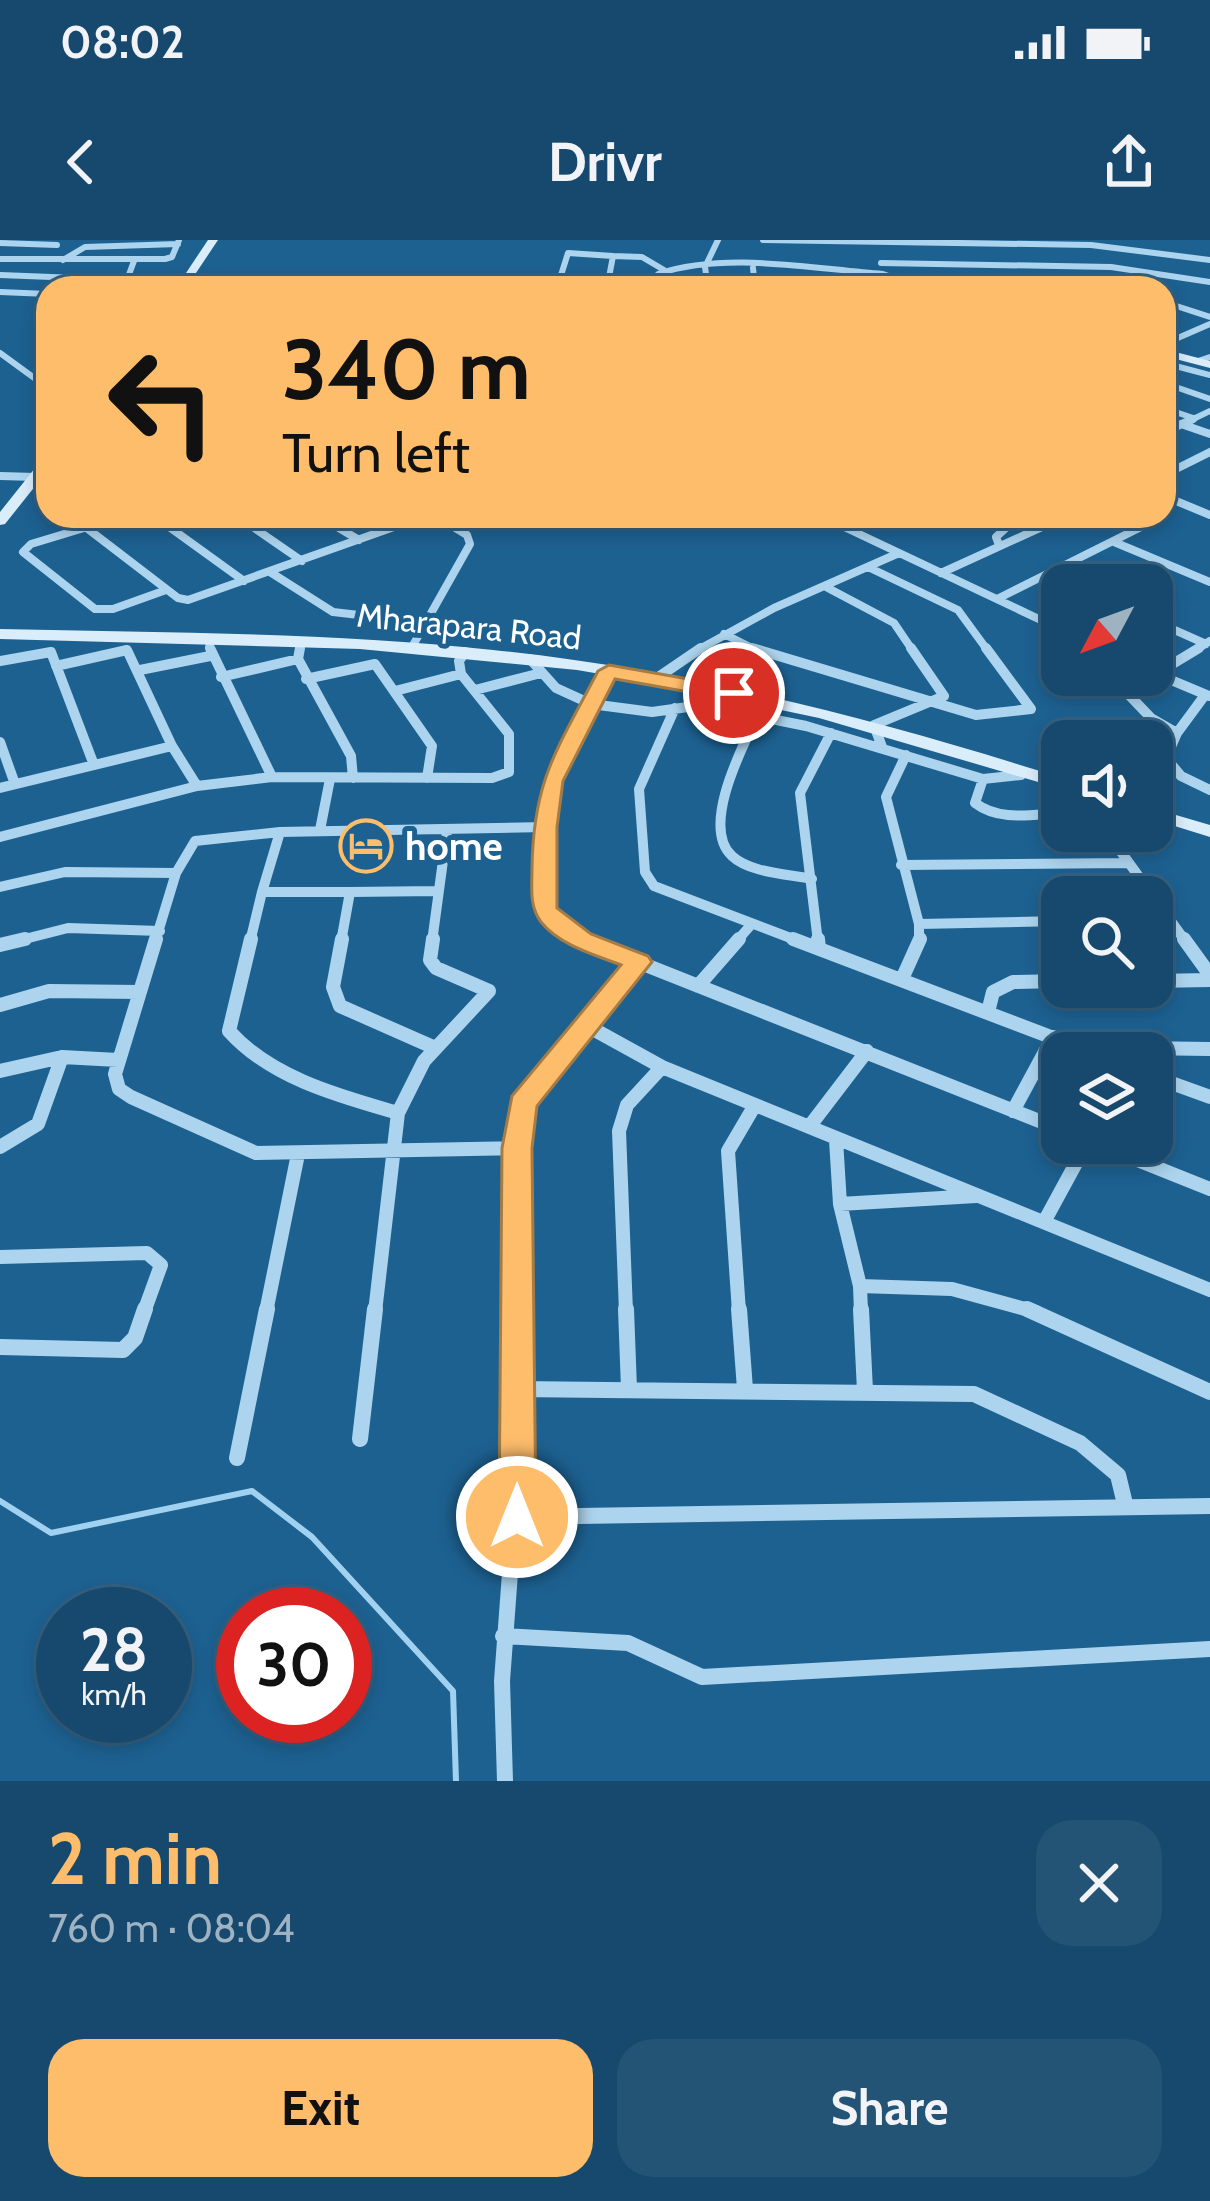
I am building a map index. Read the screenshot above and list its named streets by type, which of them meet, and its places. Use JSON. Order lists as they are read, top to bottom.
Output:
{
  "streets": {
    "main road": ["Mharapara Road"]
  },
  "places": {
    "hotel": ["home"]
  },
  "north": "bottom left",
  "page": {
    "status": "08:02",
    "header": "Drivr",
    "turn": ["340 m", "Turn left"],
    "speed": "28 km/h",
    "limit": "30",
    "heading": ["2 min", "760 m · 08:04"],
    "buttons": ["Exit", "Share"]
  }
}
